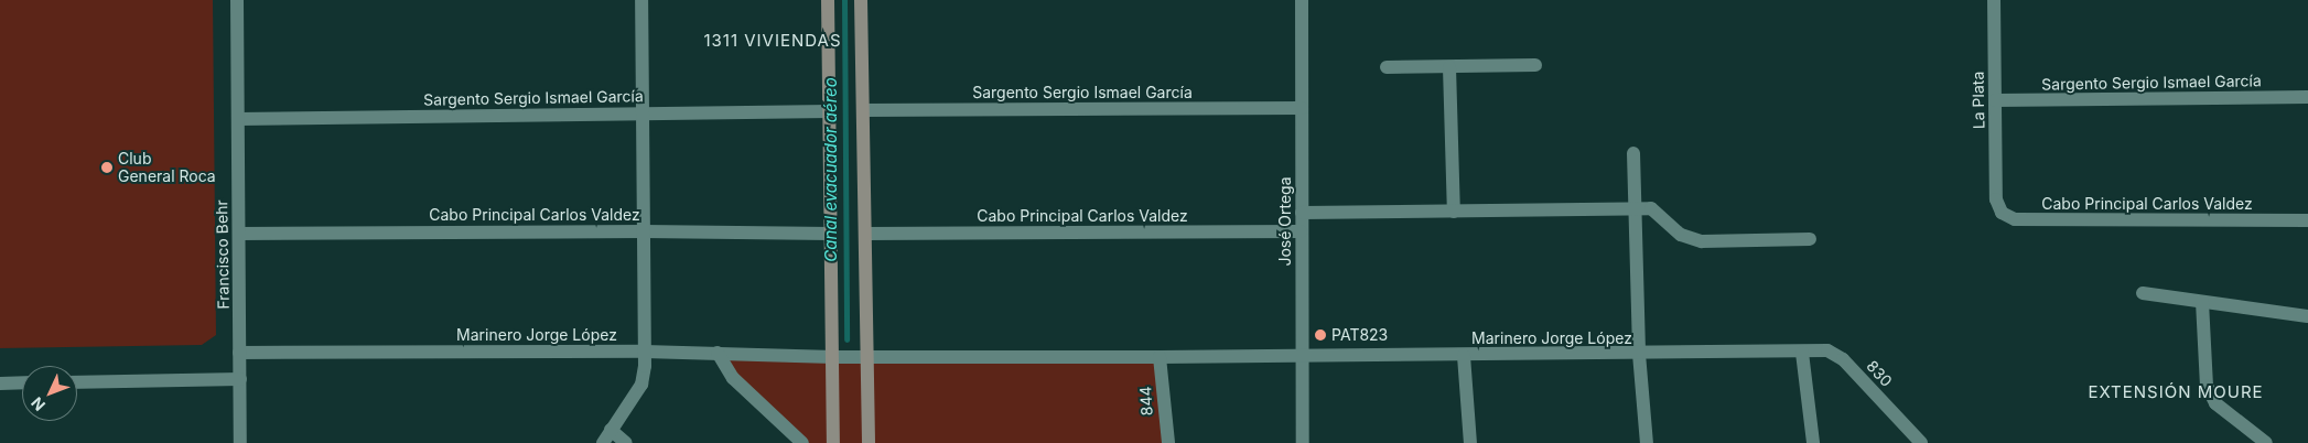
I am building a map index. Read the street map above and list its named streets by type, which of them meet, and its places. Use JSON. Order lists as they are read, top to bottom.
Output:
{
  "streets": {
    "street": [
      "Sargento Sergio Ismael García",
      "La Plata",
      "Cabo Principal Carlos Valdez",
      "José Ortega",
      "Francisco Behr",
      "Marinero Jorge López",
      "830",
      "844"
    ]
  },
  "crossings": [
    ["Sargento Sergio Ismael García", "La Plata"],
    ["Sargento Sergio Ismael García", "José Ortega"],
    ["Sargento Sergio Ismael García", "Francisco Behr"],
    ["La Plata", "Cabo Principal Carlos Valdez"],
    ["Cabo Principal Carlos Valdez", "José Ortega"],
    ["Cabo Principal Carlos Valdez", "Francisco Behr"],
    ["José Ortega", "Marinero Jorge López"],
    ["Francisco Behr", "Marinero Jorge López"],
    ["Marinero Jorge López", "830"],
    ["Marinero Jorge López", "844"]
  ],
  "districts": ["1311 VIVIENDAS", "EXTENSIÓN MOURE"],
  "water": ["Canal evacuador aéreo"],
  "places": ["Club General Roca", "PAT823"],
  "north": "bottom left"
}
